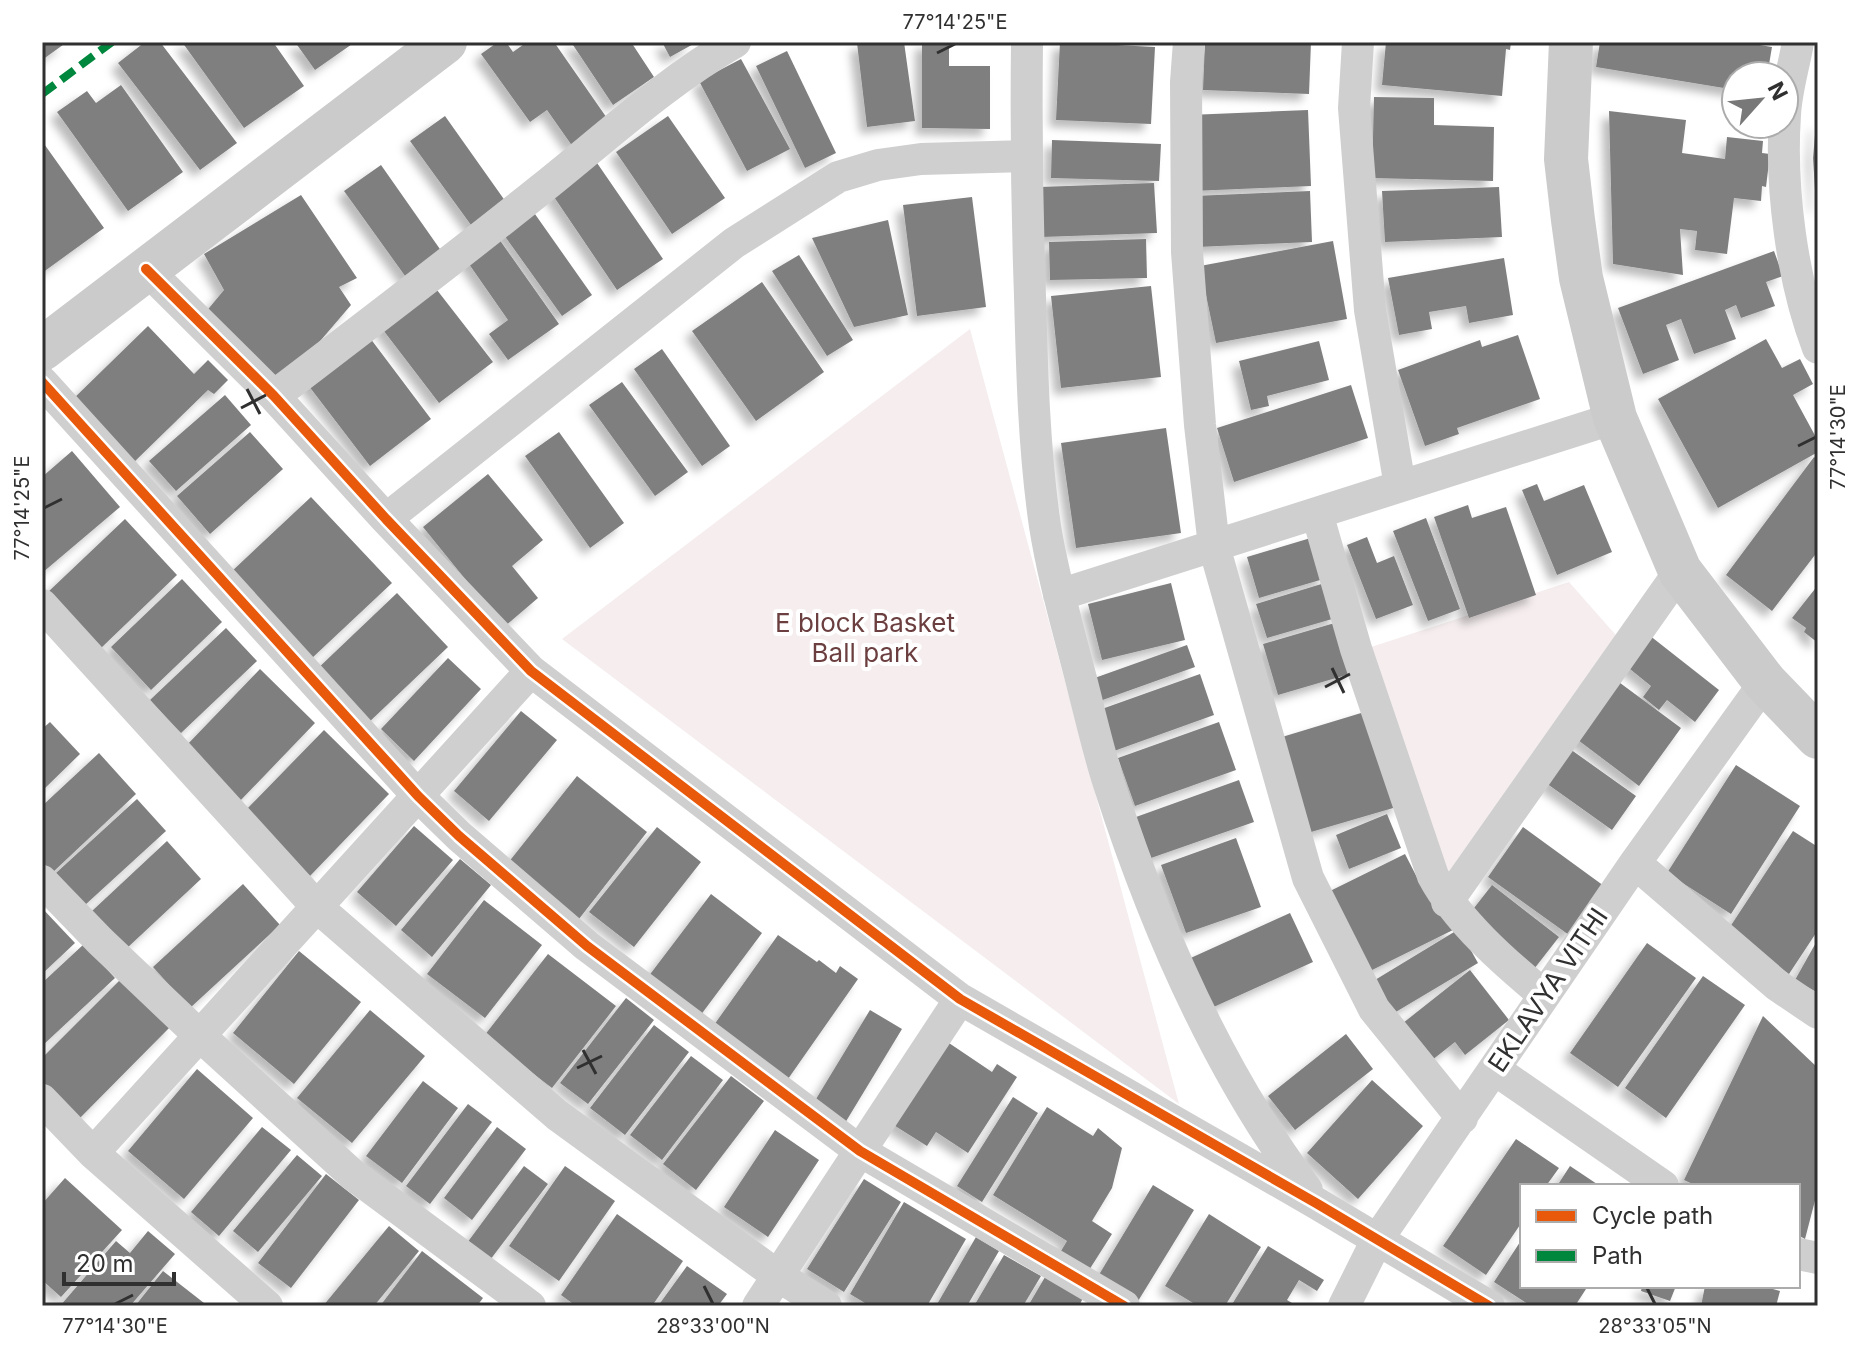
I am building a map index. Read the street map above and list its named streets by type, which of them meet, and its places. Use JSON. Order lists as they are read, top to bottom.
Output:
{
  "streets": {
    "street": ["EKLAVYA VITHI"]
  },
  "parks": ["E block Basket Ball park"],
  "legend": ["Cycle path", "Path"],
  "scale_bar": "20 m",
  "north": "top right",
  "coordinates": [
    "77°14'25\"E",
    "77°14'30\"E",
    "28°33'00\"N",
    "28°33'05\"N"
  ]
}
